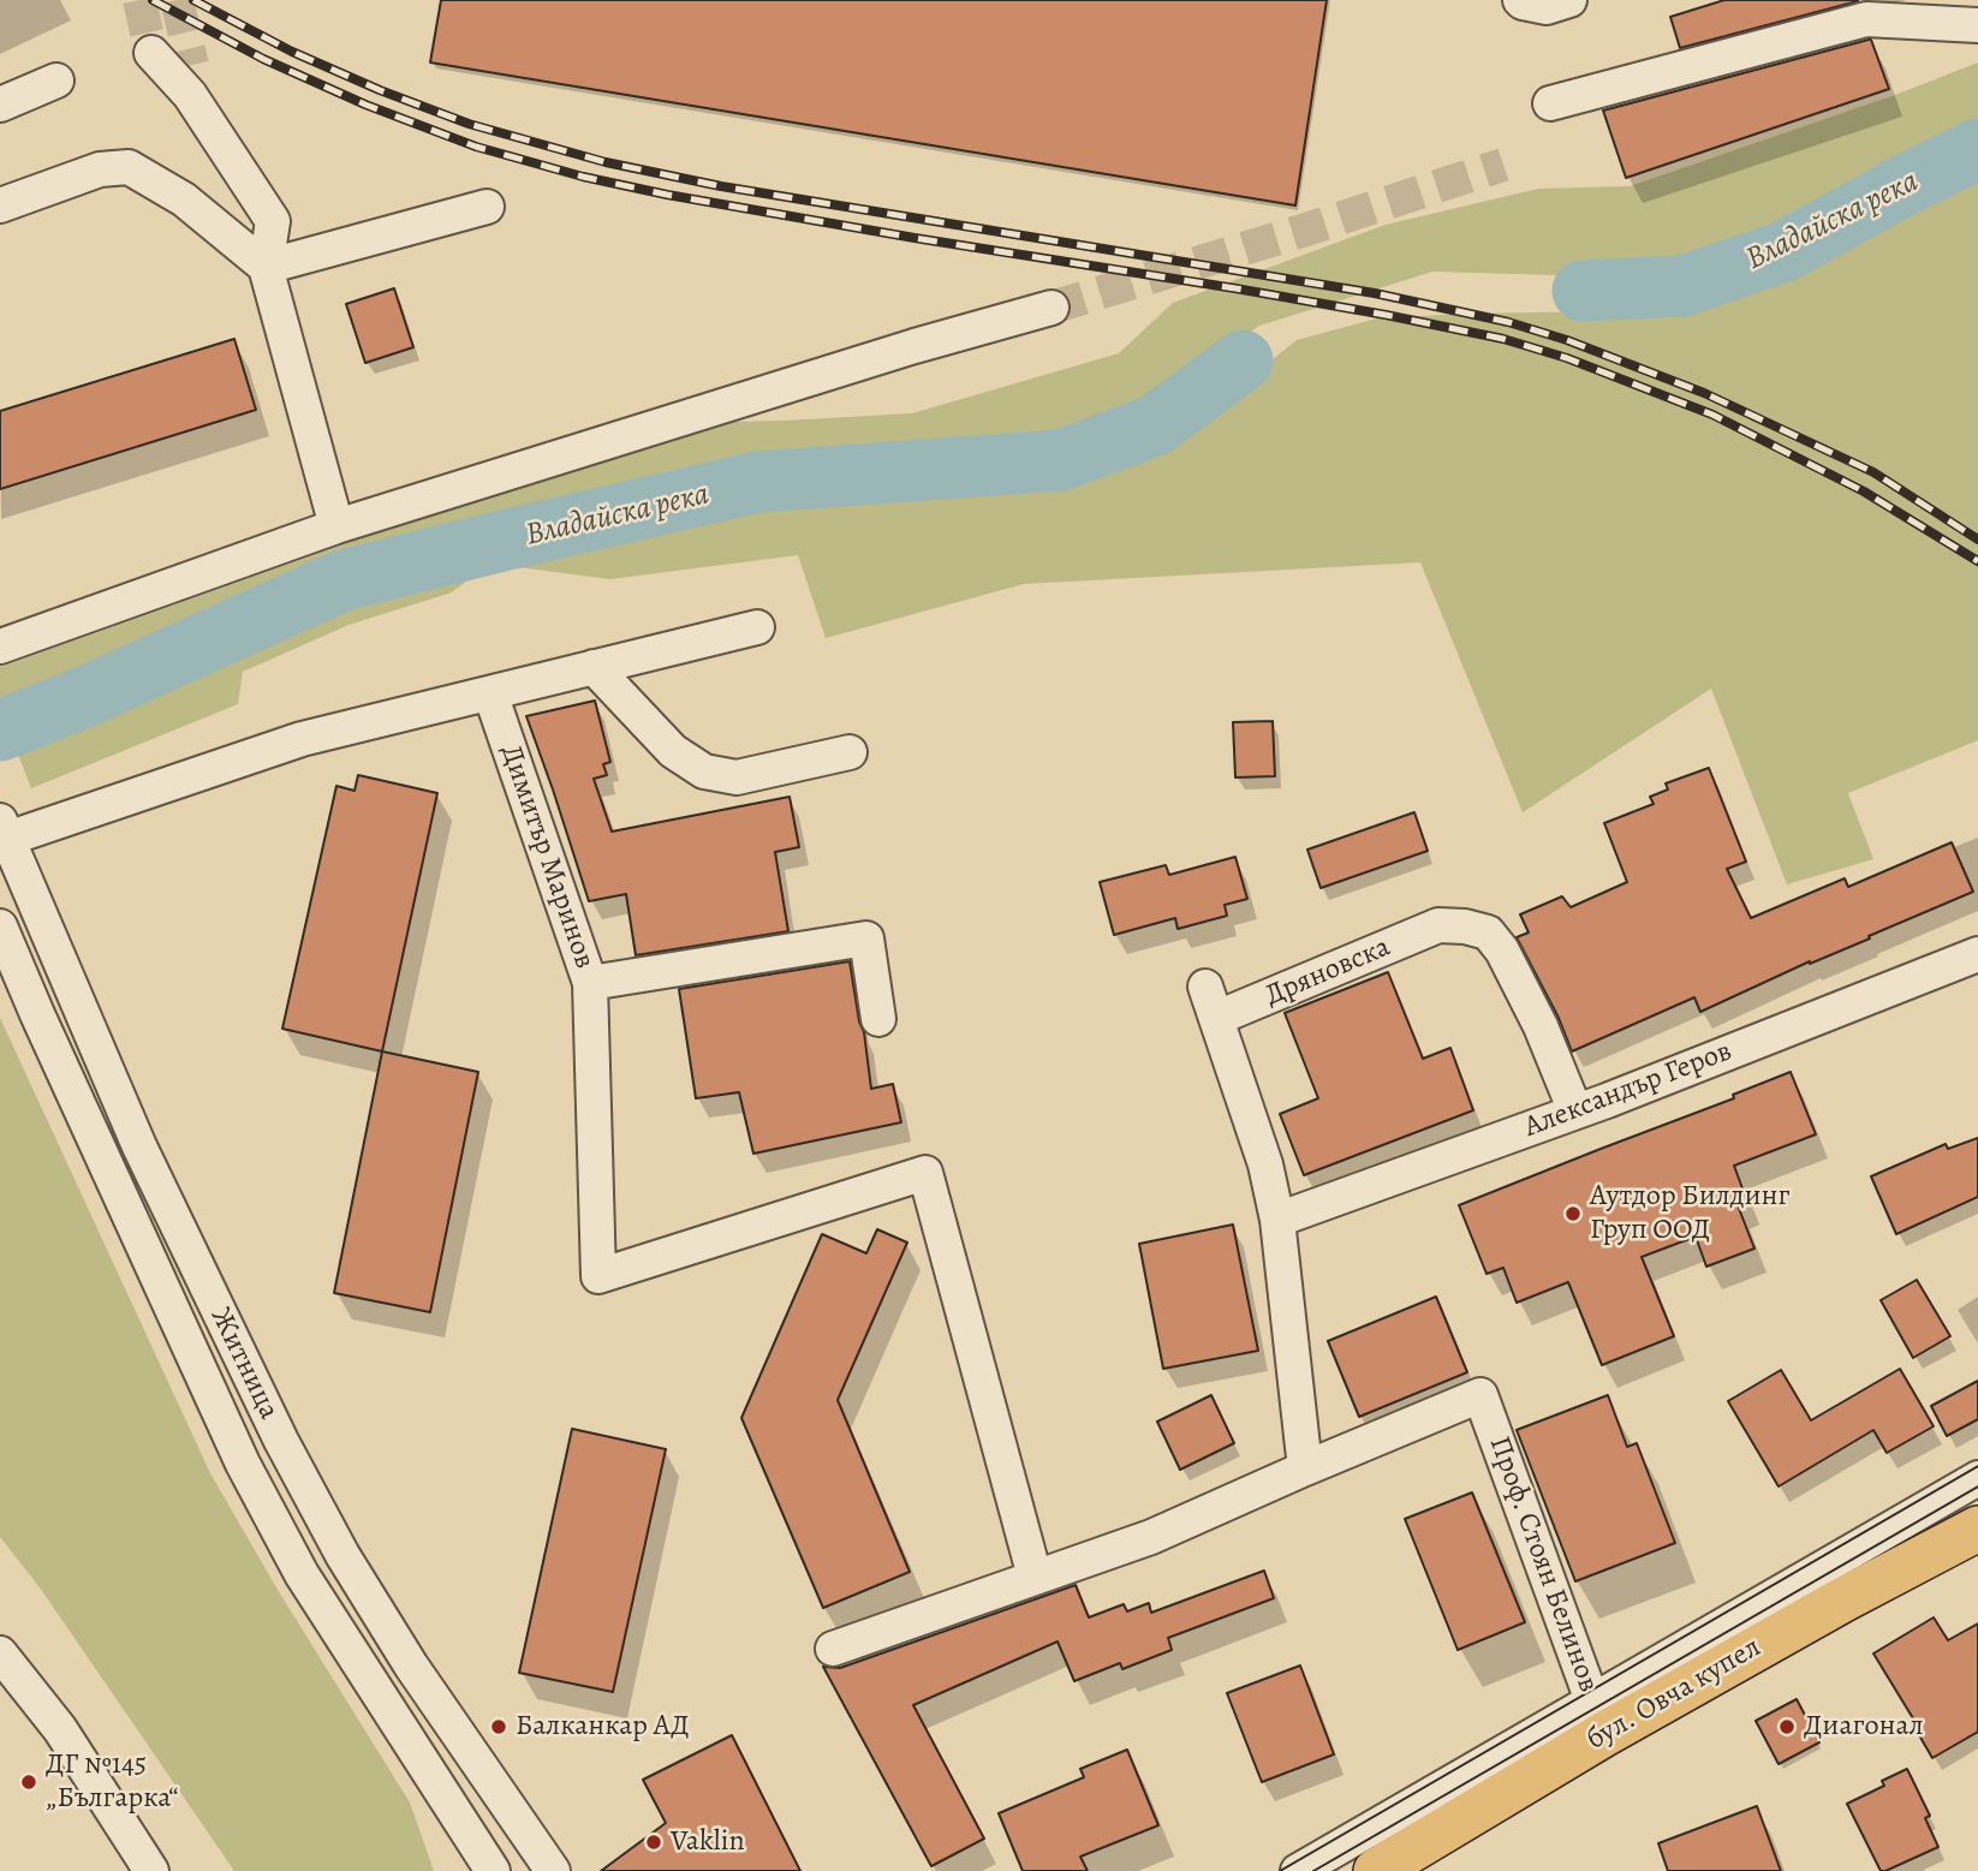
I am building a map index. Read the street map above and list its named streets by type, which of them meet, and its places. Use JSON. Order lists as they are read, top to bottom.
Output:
{
  "streets": {
    "main road": ["бул. Овча купел"],
    "street": [
      "Димитър Маринов",
      "Дряновска",
      "Александър Геров",
      "Житница",
      "Проф. Стоян Белинов"
    ]
  },
  "crossings": [
    ["Дряновска", "Александър Геров"],
    ["Проф. Стоян Белинов", "бул. Овча купел"]
  ],
  "water": ["Владайска река"],
  "places": [
    "Аутдор Билдинг Груп ООД",
    "Балканкар АД",
    "Диагонал",
    "ДГ №145 „Българка“",
    "Vaklin"
  ]
}
